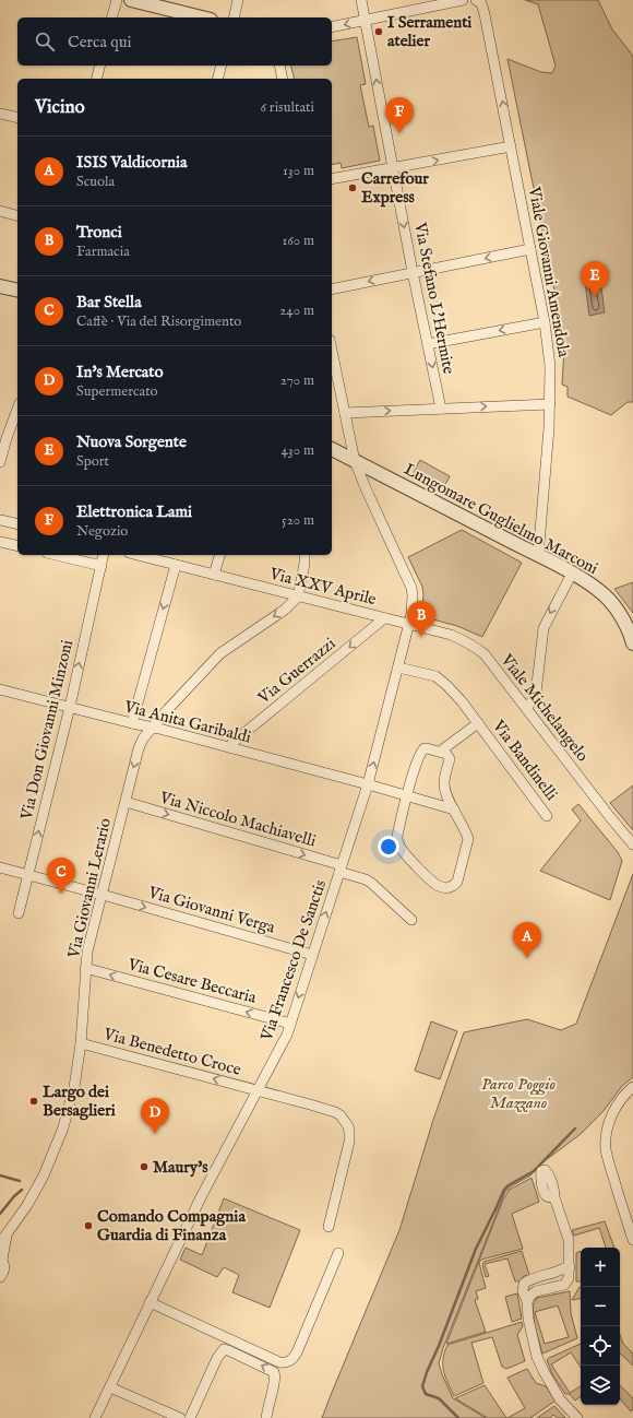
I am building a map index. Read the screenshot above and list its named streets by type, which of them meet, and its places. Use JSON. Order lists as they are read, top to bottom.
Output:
{
  "streets": {
    "street": [
      "Viale Giovanni Amendola",
      "Via Stefano L'Hermite",
      "Lungomare Guglielmo Marconi",
      "Via XXV Aprile",
      "Via Guerrazzi",
      "Viale Michelangelo",
      "Via Anita Garibaldi",
      "Via Don Giovanni Minzoni",
      "Via Bandinelli",
      "Via Niccolo Machiavelli",
      "Via Giovanni Lerario",
      "Via Giovanni Verga",
      "Via Francesco De Sanctis",
      "Via Cesare Beccaria",
      "Via Benedetto Croce"
    ]
  },
  "crossings": [
    ["Viale Giovanni Amendola", "Lungomare Guglielmo Marconi"],
    ["Lungomare Guglielmo Marconi", "Via Francesco De Sanctis"],
    ["Via XXV Aprile", "Via Guerrazzi"],
    ["Via XXV Aprile", "Viale Michelangelo"],
    ["Via XXV Aprile", "Via Giovanni Lerario"],
    ["Via XXV Aprile", "Via Francesco De Sanctis"],
    ["Via Guerrazzi", "Via Anita Garibaldi"],
    ["Viale Michelangelo", "Via Francesco De Sanctis"],
    ["Via Anita Garibaldi", "Via Don Giovanni Minzoni"],
    ["Via Anita Garibaldi", "Via Giovanni Lerario"],
    ["Via Anita Garibaldi", "Via Francesco De Sanctis"],
    ["Via Don Giovanni Minzoni", "Via Giovanni Verga"],
    ["Via Bandinelli", "Via Francesco De Sanctis"],
    ["Via Niccolo Machiavelli", "Via Giovanni Lerario"],
    ["Via Niccolo Machiavelli", "Via Francesco De Sanctis"],
    ["Via Giovanni Lerario", "Via Giovanni Verga"],
    ["Via Giovanni Lerario", "Via Cesare Beccaria"],
    ["Via Giovanni Lerario", "Via Benedetto Croce"],
    ["Via Giovanni Verga", "Via Francesco De Sanctis"],
    ["Via Francesco De Sanctis", "Via Cesare Beccaria"],
    ["Via Francesco De Sanctis", "Via Benedetto Croce"]
  ],
  "one_way": [
    "Via Guerrazzi",
    "Via Niccolo Machiavelli",
    "Via Giovanni Verga",
    "Via Cesare Beccaria",
    "Via Benedetto Croce"
  ],
  "parks": ["Parco Poggio Mazzano"],
  "places": [
    "I Serramenti atelier",
    "Carrefour Express",
    "Largo dei Bersaglieri",
    "Maury's",
    "Comando Compagnia Guardia di Finanza"
  ],
  "page": {
    "search": "Cerca qui",
    "heading": ["Vicino", "6 risultati"],
    "pins": [
      "F",
      "E",
      "B",
      "C",
      "A",
      "D"
    ],
    "list": [
      {
        "mark": "A",
        "name": "ISIS Valdicornia",
        "note": "Scuola",
        "value": "130 m"
      },
      {
        "mark": "B",
        "name": "Tronci",
        "note": "Farmacia",
        "value": "160 m"
      },
      {
        "mark": "C",
        "name": "Bar Stella",
        "note": "Caffè · Via del Risorgimento",
        "value": "240 m"
      },
      {
        "mark": "D",
        "name": "In's Mercato",
        "note": "Supermercato",
        "value": "270 m"
      },
      {
        "mark": "E",
        "name": "Nuova Sorgente",
        "note": "Sport",
        "value": "430 m"
      },
      {
        "mark": "F",
        "name": "Elettronica Lami",
        "note": "Negozio",
        "value": "520 m"
      }
    ],
    "map_buttons": ["+", "−"]
  }
}
